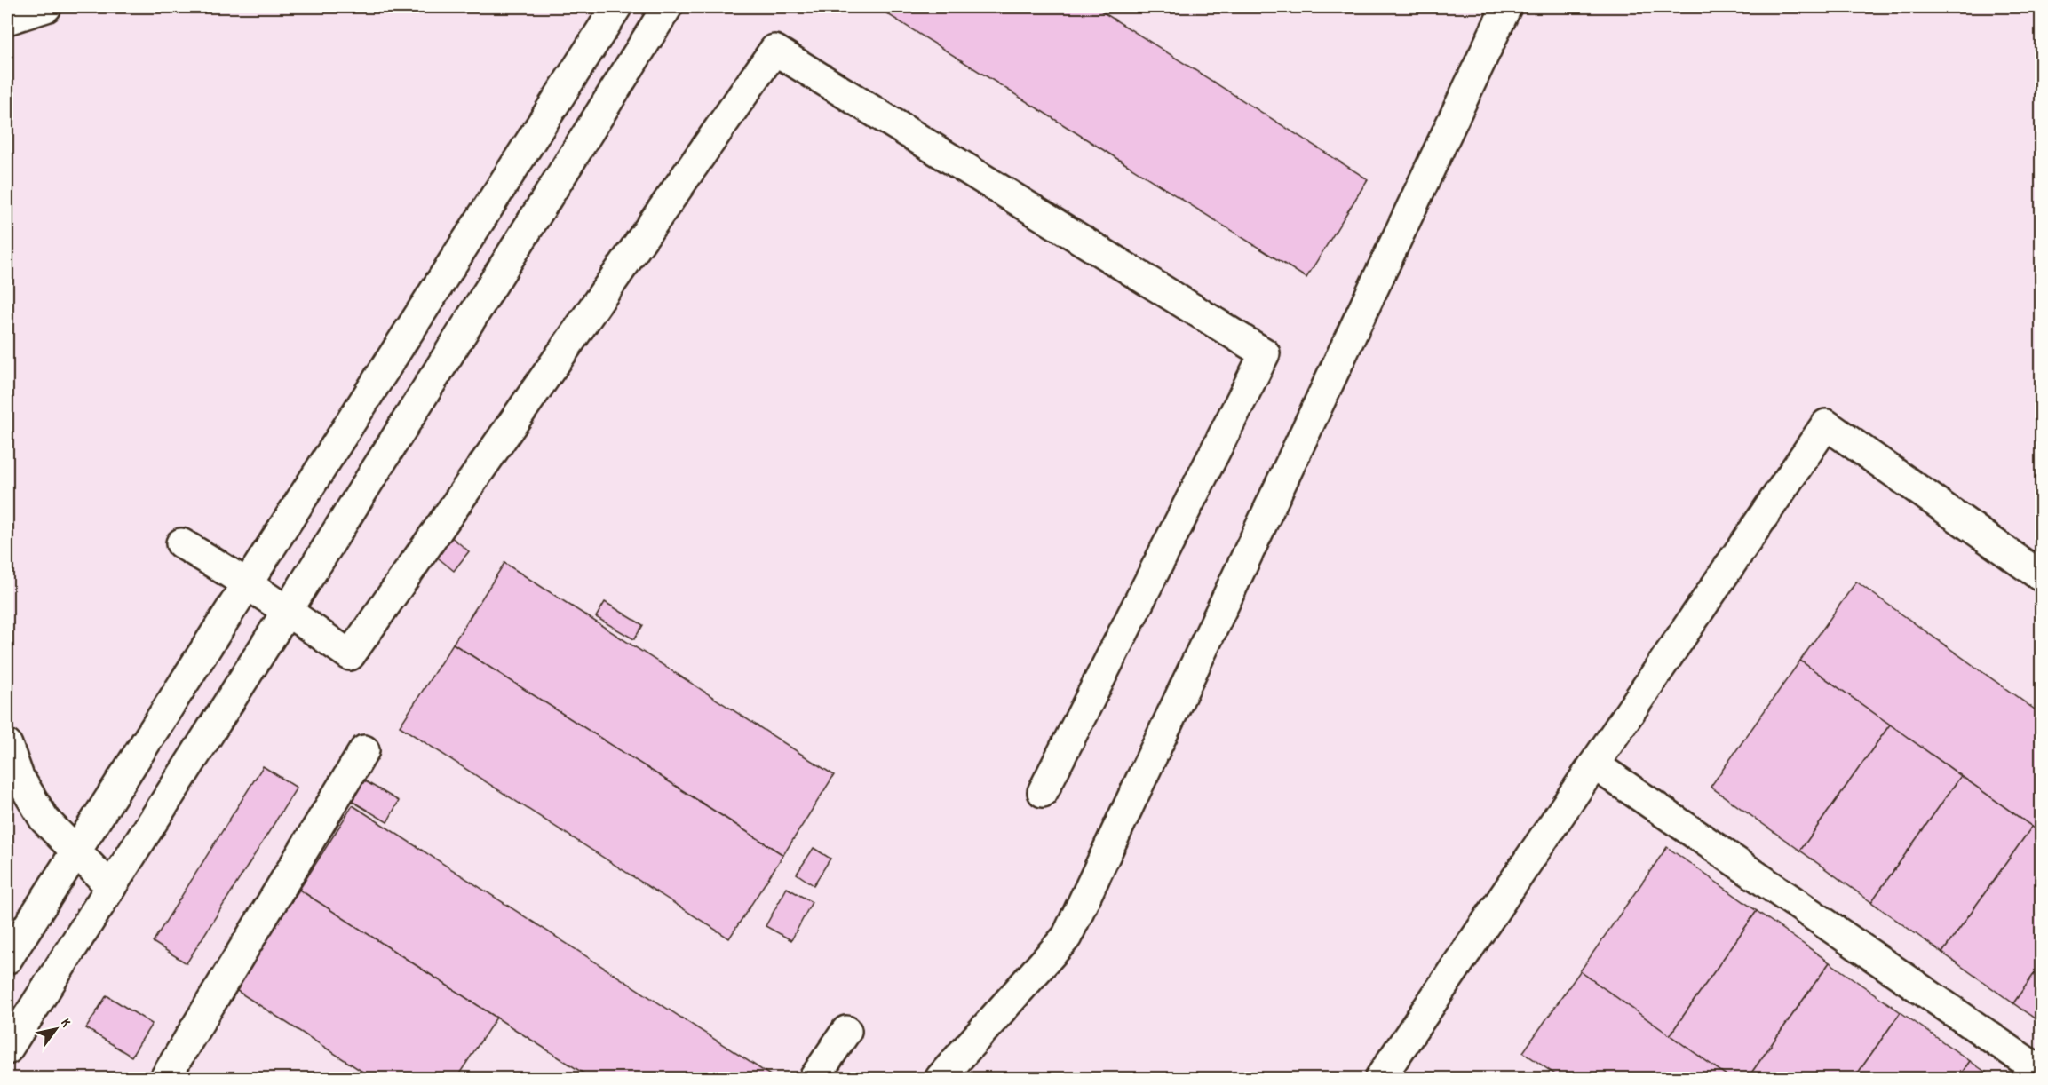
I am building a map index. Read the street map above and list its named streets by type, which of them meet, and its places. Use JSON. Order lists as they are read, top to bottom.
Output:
{
  "north": "top right"
}
